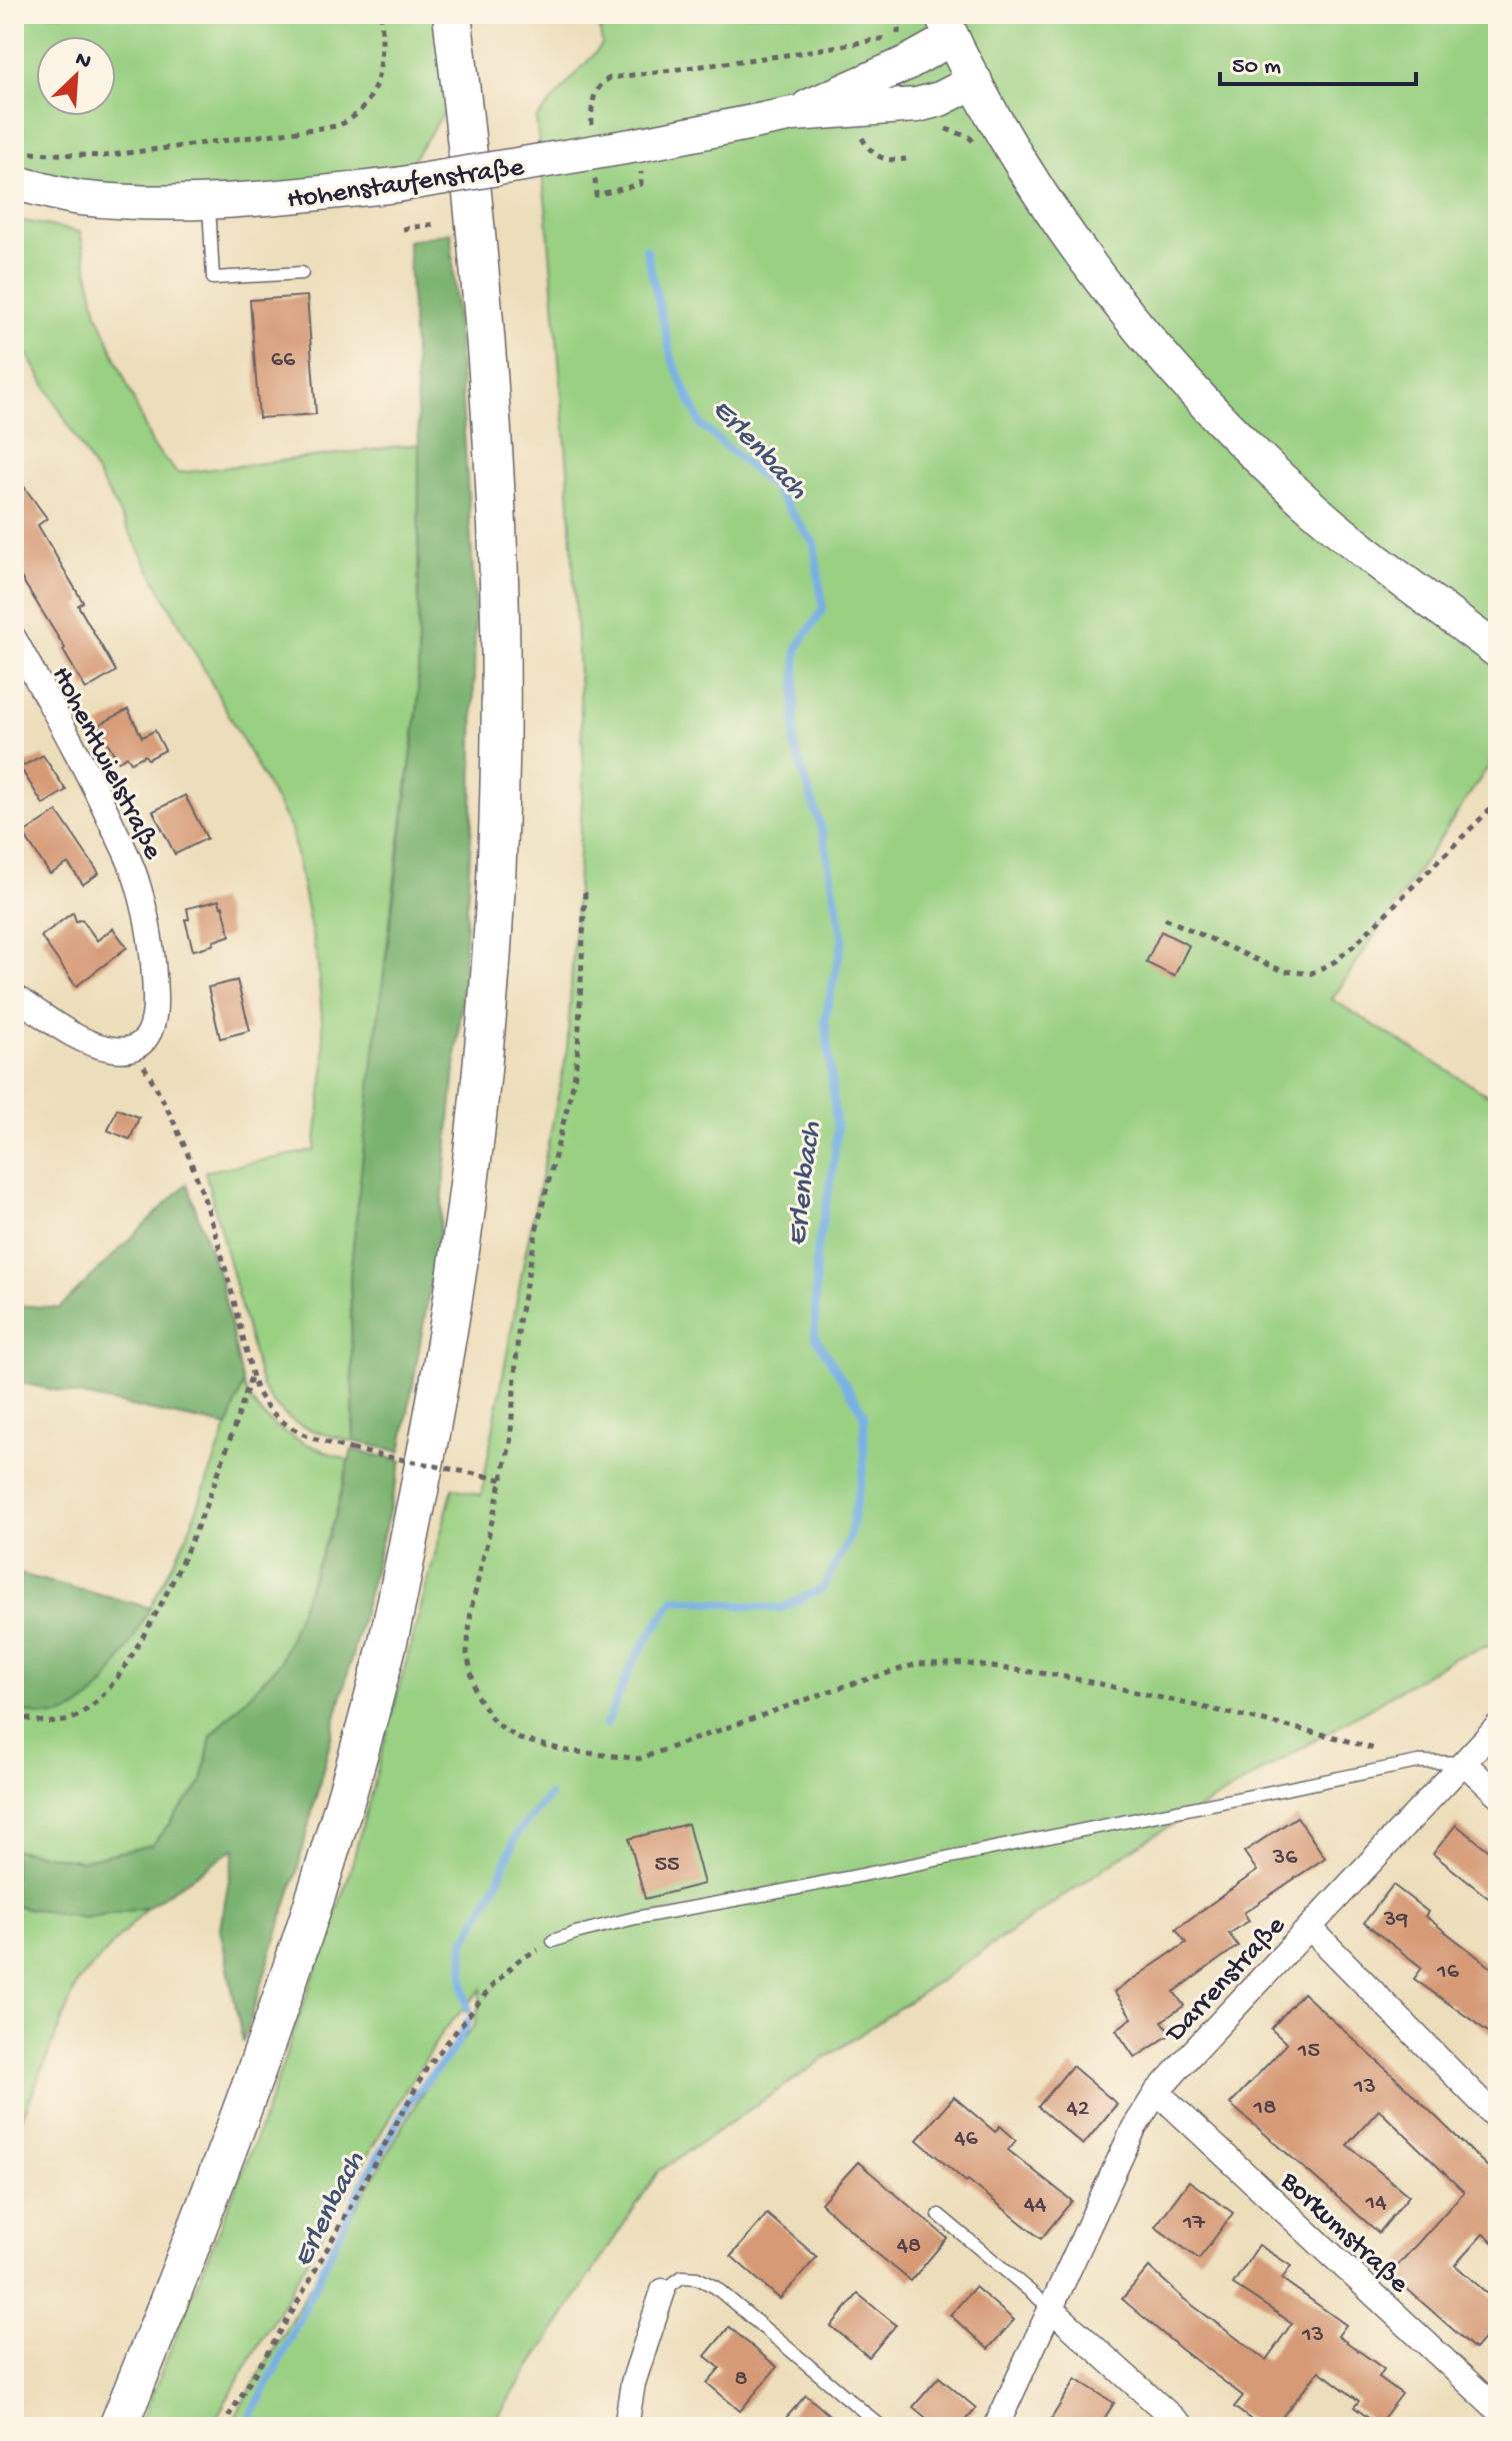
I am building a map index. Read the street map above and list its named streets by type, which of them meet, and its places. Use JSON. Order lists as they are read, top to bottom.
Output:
{
  "streets": {
    "street": [
      "Hohenstaufenstraße",
      "Hohentwielstraße",
      "Darrenstraße",
      "Borkumstraße"
    ]
  },
  "crossings": [
    ["Darrenstraße", "Borkumstraße"]
  ],
  "water": ["Erlenbach"],
  "house_numbers": [
    "66",
    "36",
    "55",
    "39",
    "16",
    "15",
    "13",
    "18",
    "42",
    "46",
    "14",
    "44",
    "17",
    "48",
    "13",
    "8"
  ],
  "scale_bar": "50 m",
  "north": "top right"
}
